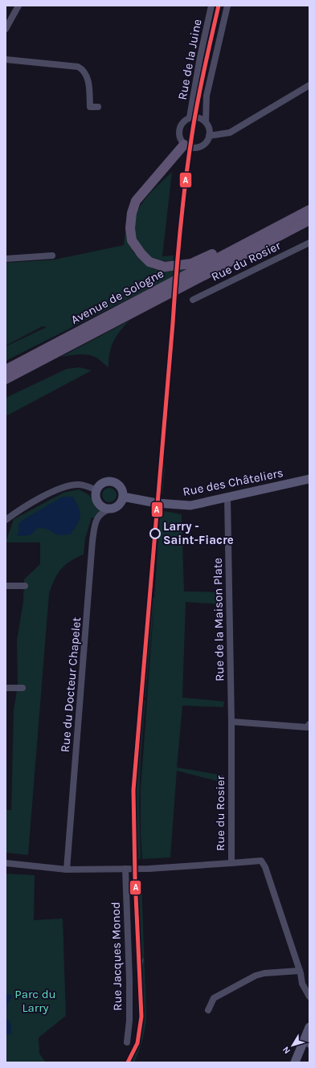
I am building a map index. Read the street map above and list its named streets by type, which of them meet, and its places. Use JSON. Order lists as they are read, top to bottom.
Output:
{
  "streets": {
    "main road": ["Avenue de Sologne"],
    "street": [
      "Rue de la Juine",
      "Rue du Rosier",
      "Rue des Châteliers",
      "Rue de la Maison Plate",
      "Rue du Docteur Chapelet",
      "Rue Jacques Monod"
    ]
  },
  "crossings": [
    ["Rue du Rosier", "Rue de la Maison Plate"],
    ["Rue des Châteliers", "Rue de la Maison Plate"],
    ["Rue des Châteliers", "Rue du Docteur Chapelet"]
  ],
  "parks": ["Parc du Larry"],
  "places": ["Larry - Saint-Fiacre"],
  "lines": ["transit line A"],
  "north": "bottom left"
}
